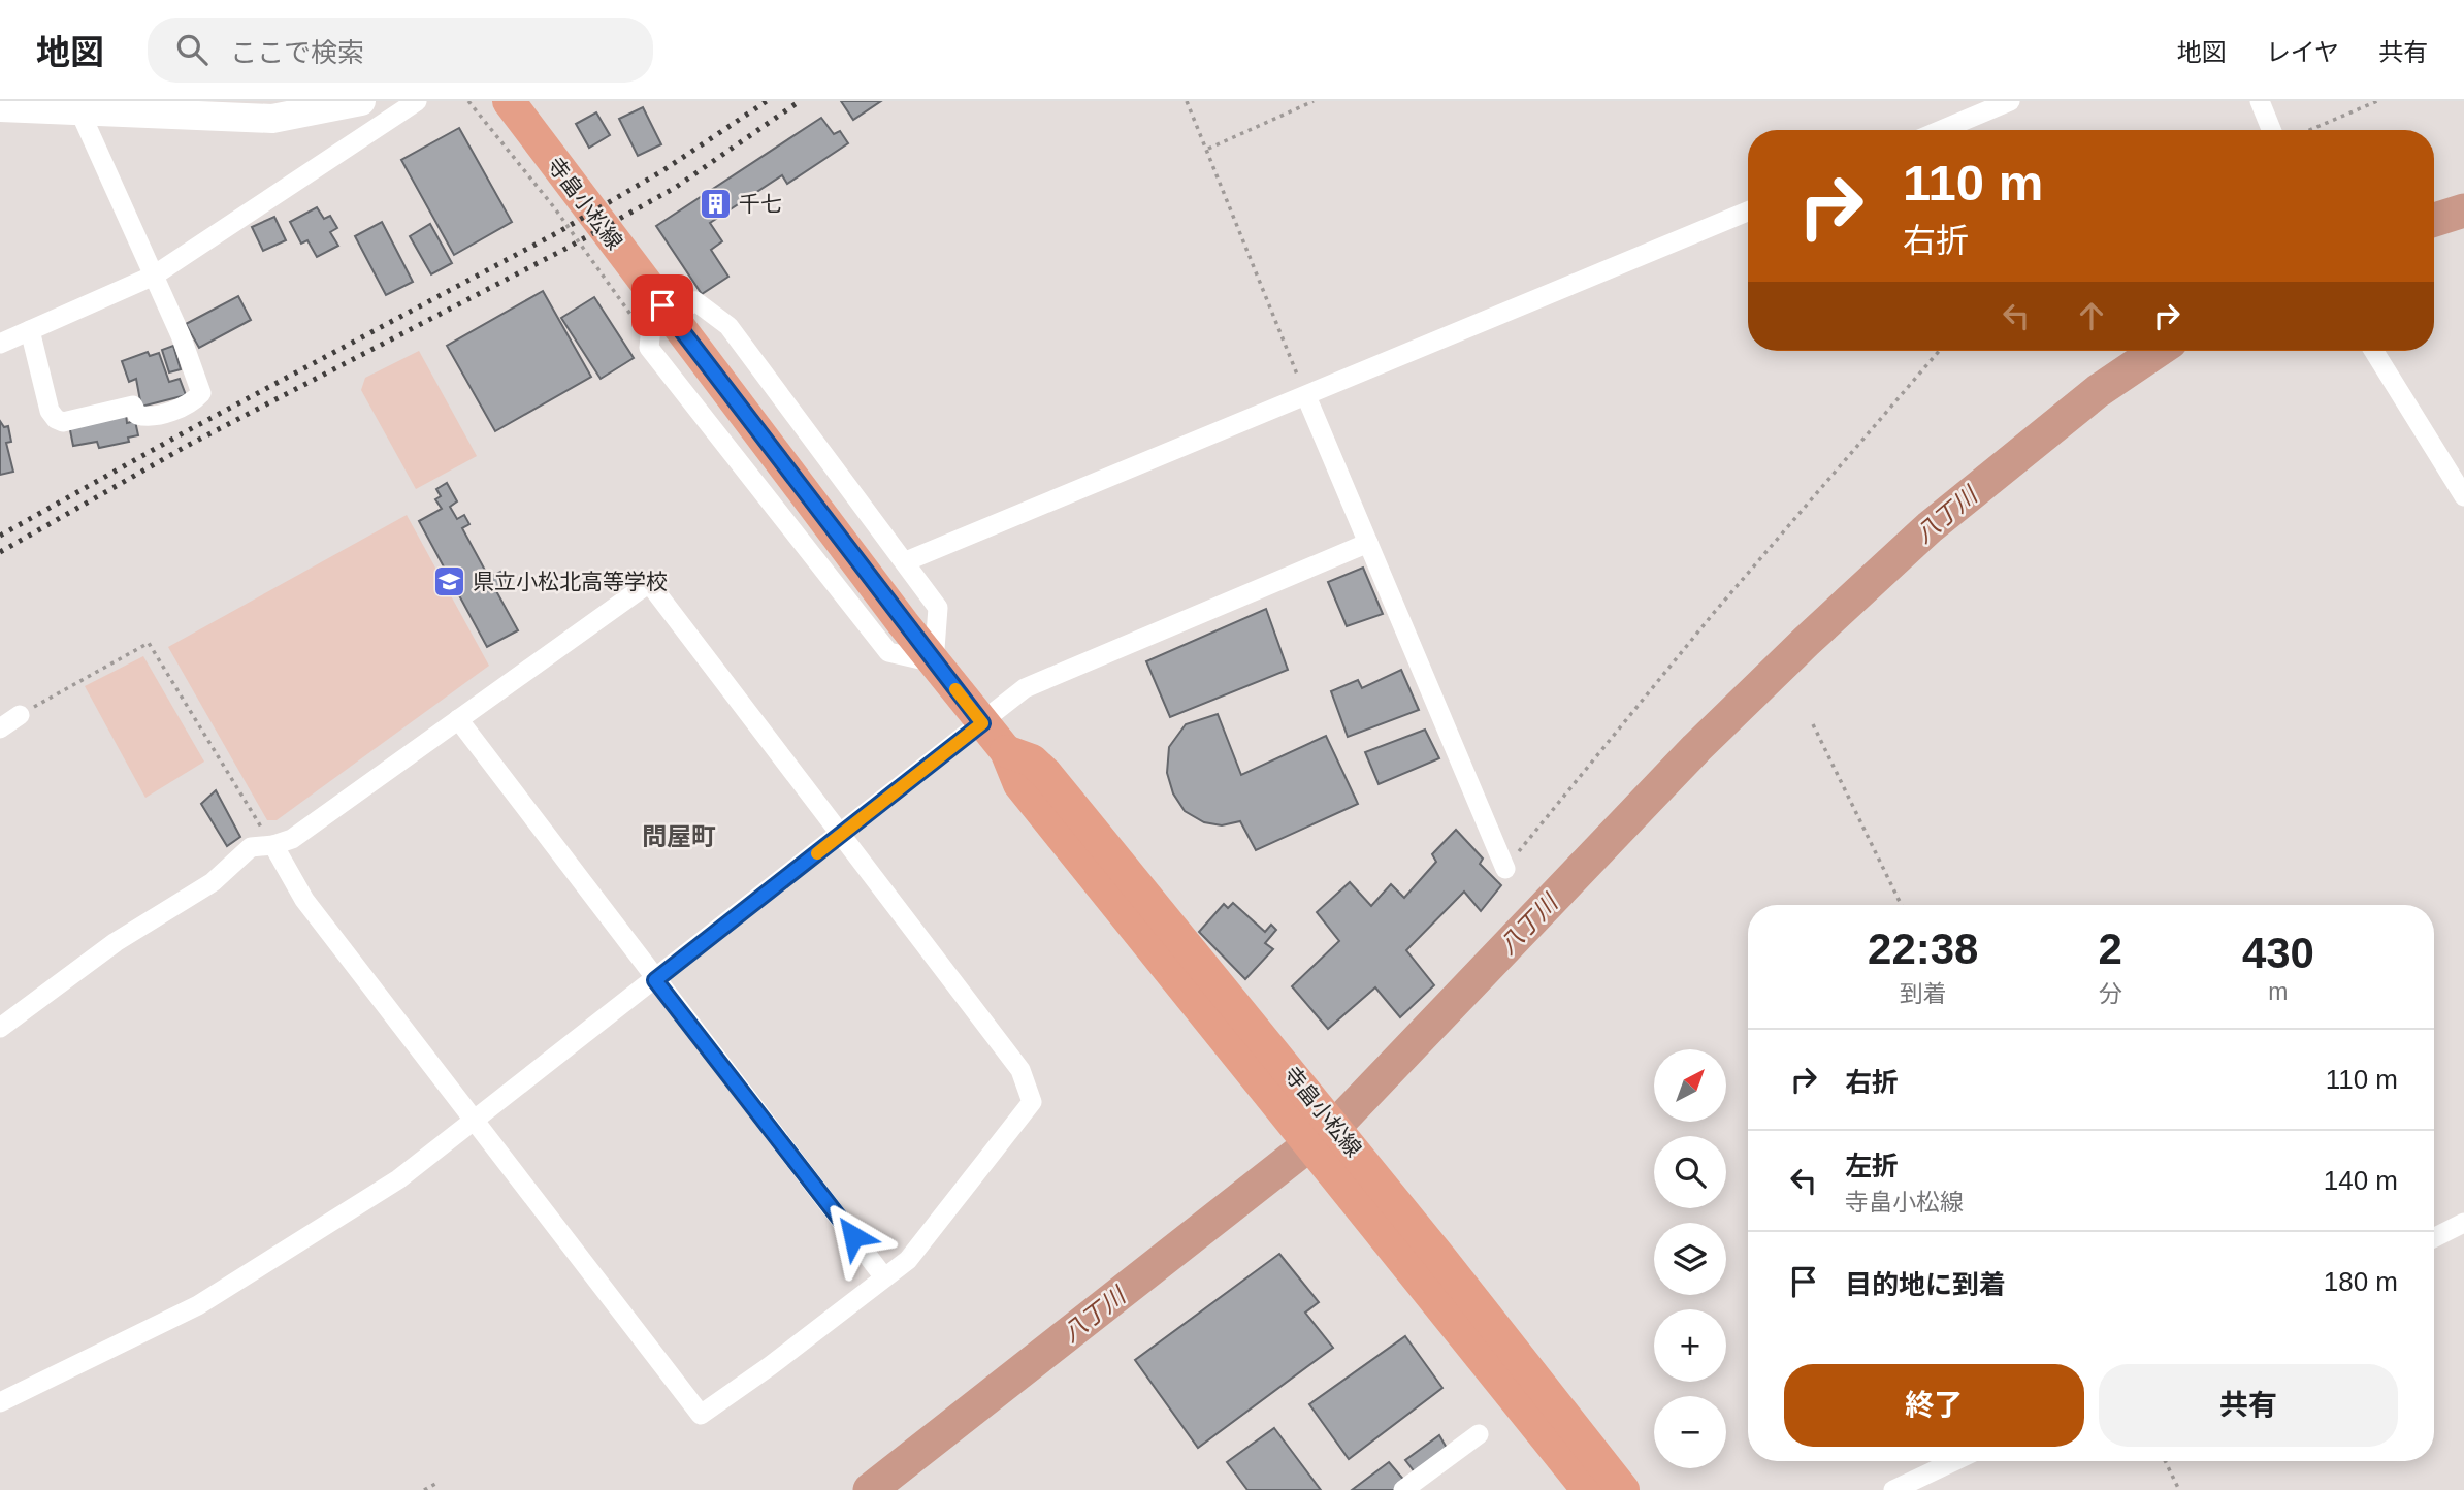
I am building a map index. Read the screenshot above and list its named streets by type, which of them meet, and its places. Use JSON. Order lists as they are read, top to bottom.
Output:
{
  "streets": {
    "main road": ["寺畠小松線"]
  },
  "districts": ["問屋町"],
  "water": ["八丁川"],
  "places": {
    "building": ["千七"],
    "school or university": ["県立小松北高等学校"]
  },
  "north": "top right",
  "page": {
    "header": "地図",
    "search": "ここで検索",
    "nav": ["地図", "レイヤ", "共有"],
    "turn": ["110 m", "右折"],
    "eta": [
      "22:38",
      "到着",
      "2",
      "分",
      "430",
      "m"
    ],
    "list": [
      {
        "name": "右折",
        "value": "110 m"
      },
      {
        "name": "左折",
        "note": "寺畠小松線",
        "value": "140 m"
      },
      {
        "name": "目的地に到着",
        "value": "180 m"
      }
    ],
    "map_buttons": ["+", "−"],
    "buttons": ["終了", "共有"]
  }
}
